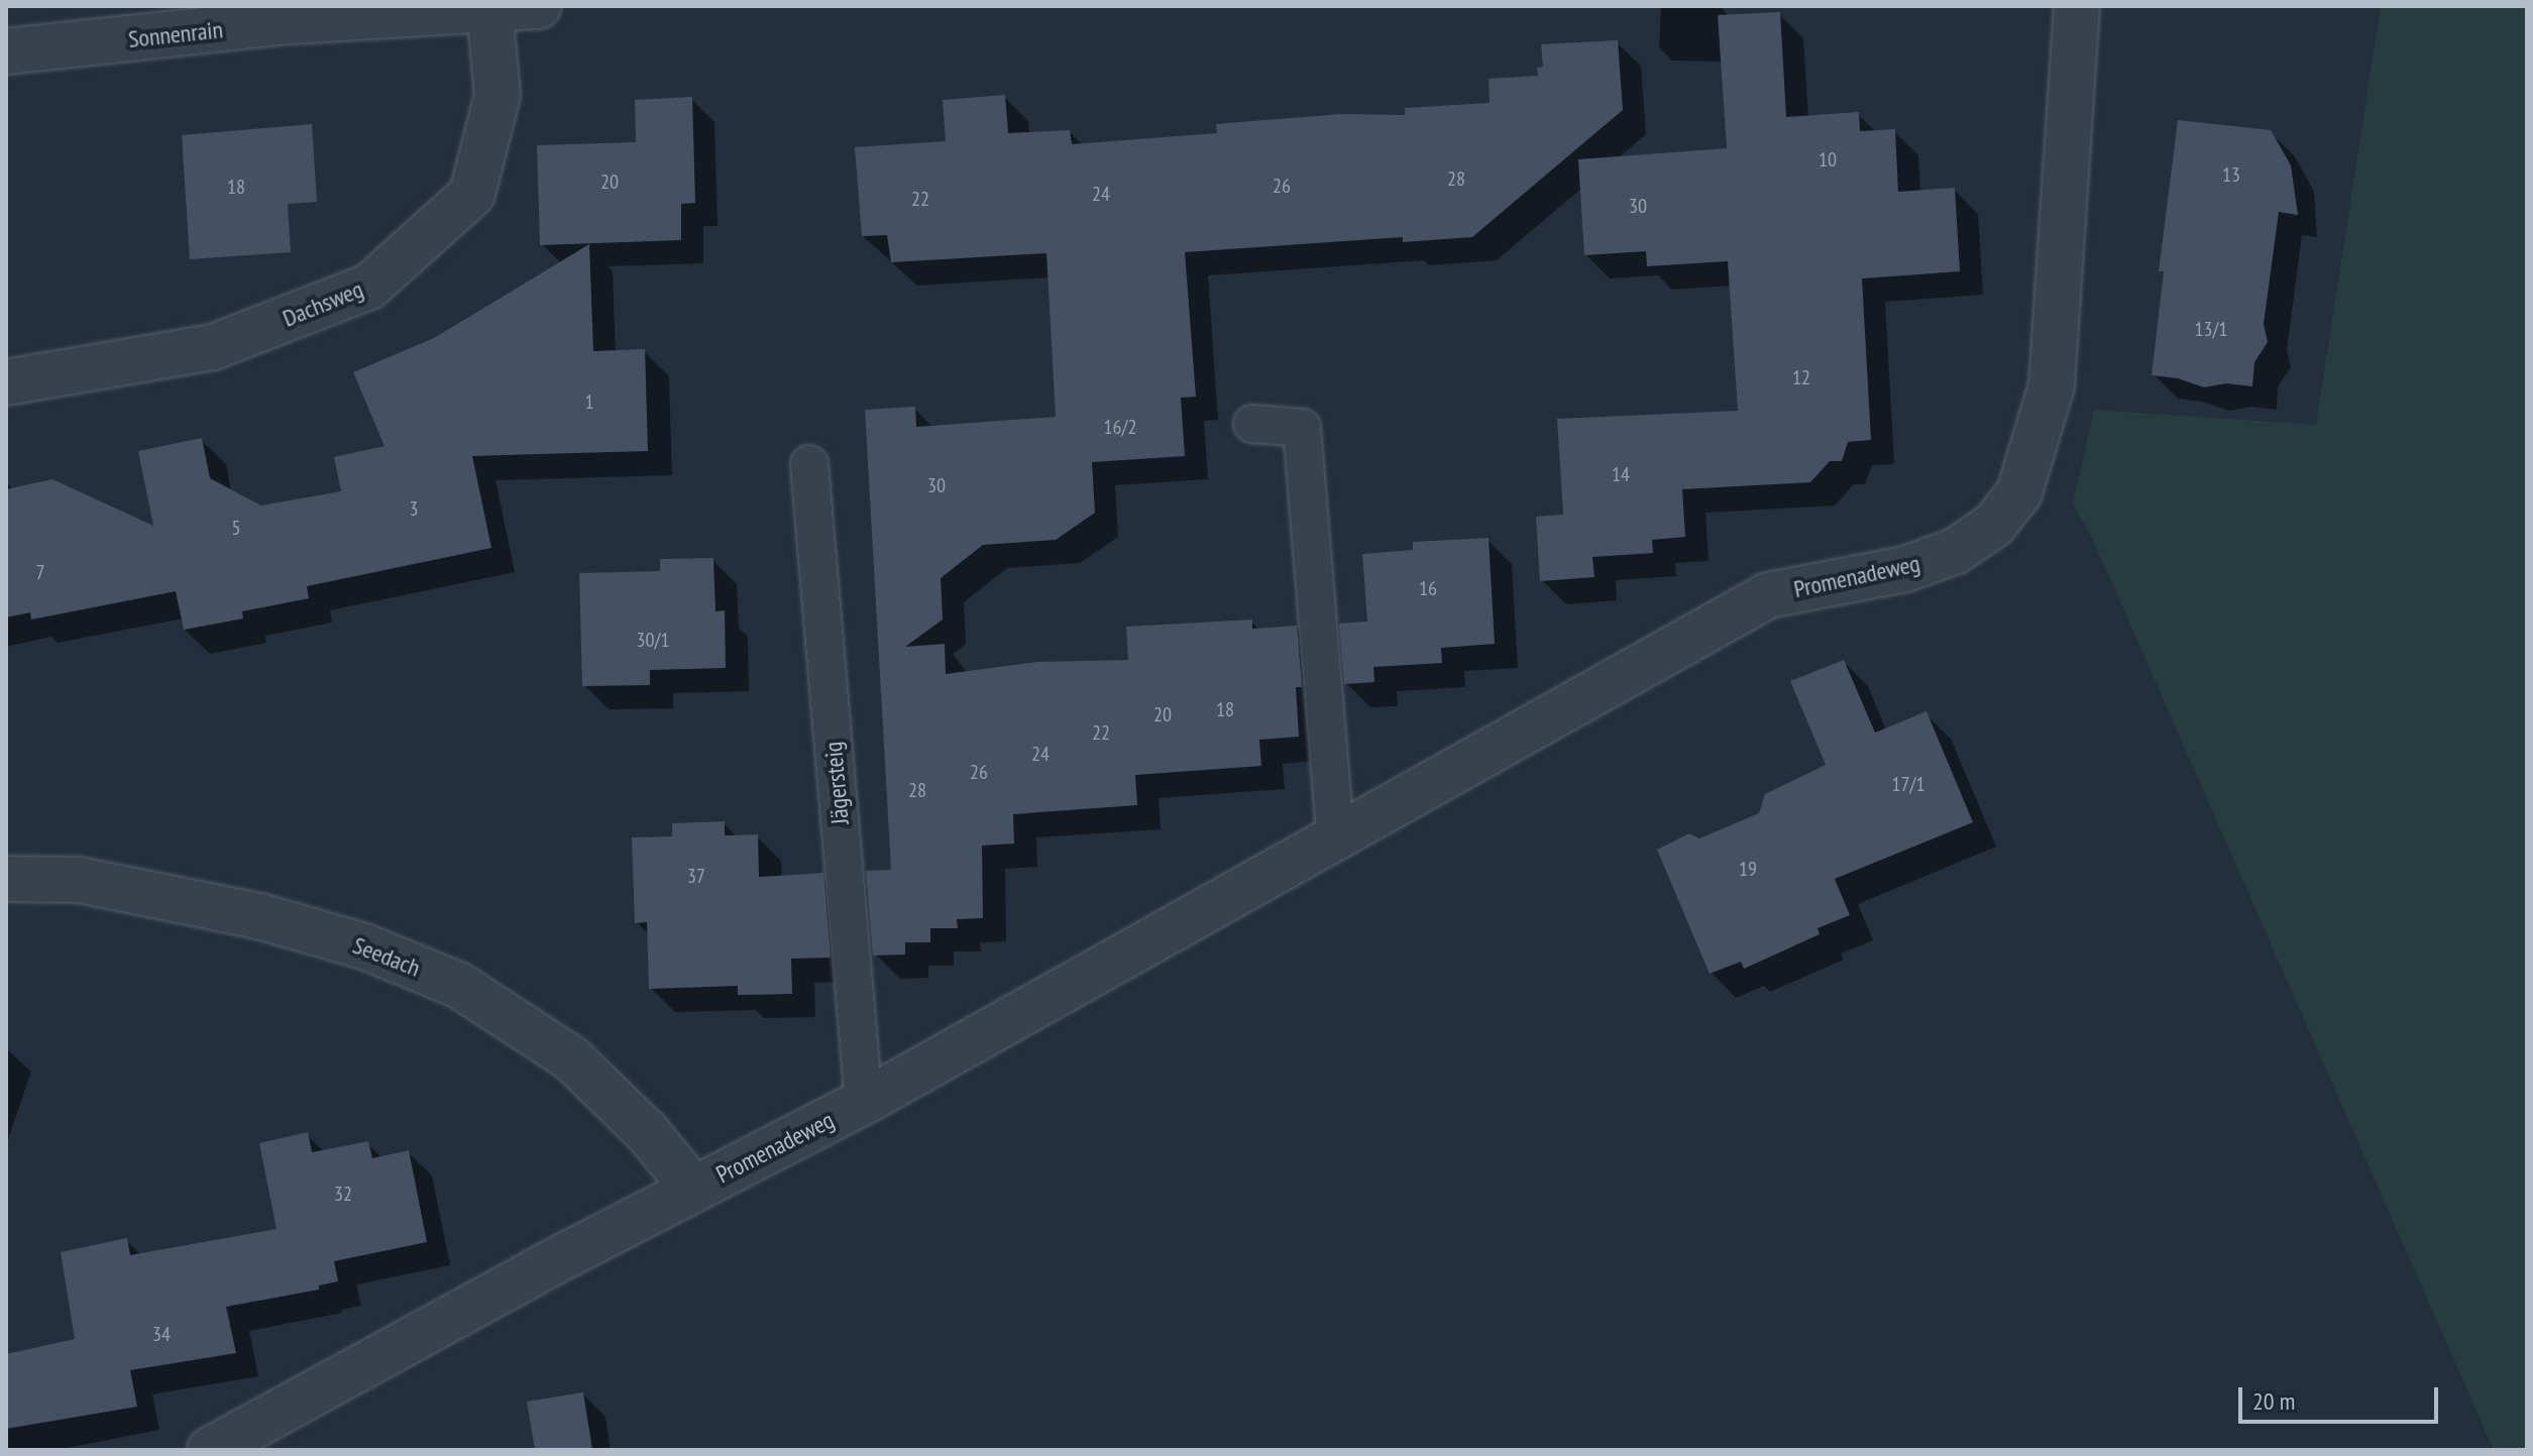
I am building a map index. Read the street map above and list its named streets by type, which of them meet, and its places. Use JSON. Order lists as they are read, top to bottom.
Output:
{
  "streets": {
    "street": [
      "Sonnenrain",
      "Dachsweg",
      "Promenadeweg",
      "Seedach"
    ],
    "lane": ["Jägersteig"]
  },
  "crossings": [
    ["Sonnenrain", "Dachsweg"],
    ["Promenadeweg", "Jägersteig"],
    ["Promenadeweg", "Seedach"]
  ],
  "house_numbers": [
    "10",
    "13",
    "28",
    "20",
    "26",
    "18",
    "24",
    "22",
    "30",
    "13/1",
    "12",
    "1",
    "16/2",
    "14",
    "30",
    "3",
    "5",
    "7",
    "16",
    "30/1",
    "18",
    "20",
    "22",
    "24",
    "26",
    "17/1",
    "28",
    "19",
    "37",
    "32",
    "34"
  ],
  "scale_bar": "20 m"
}
